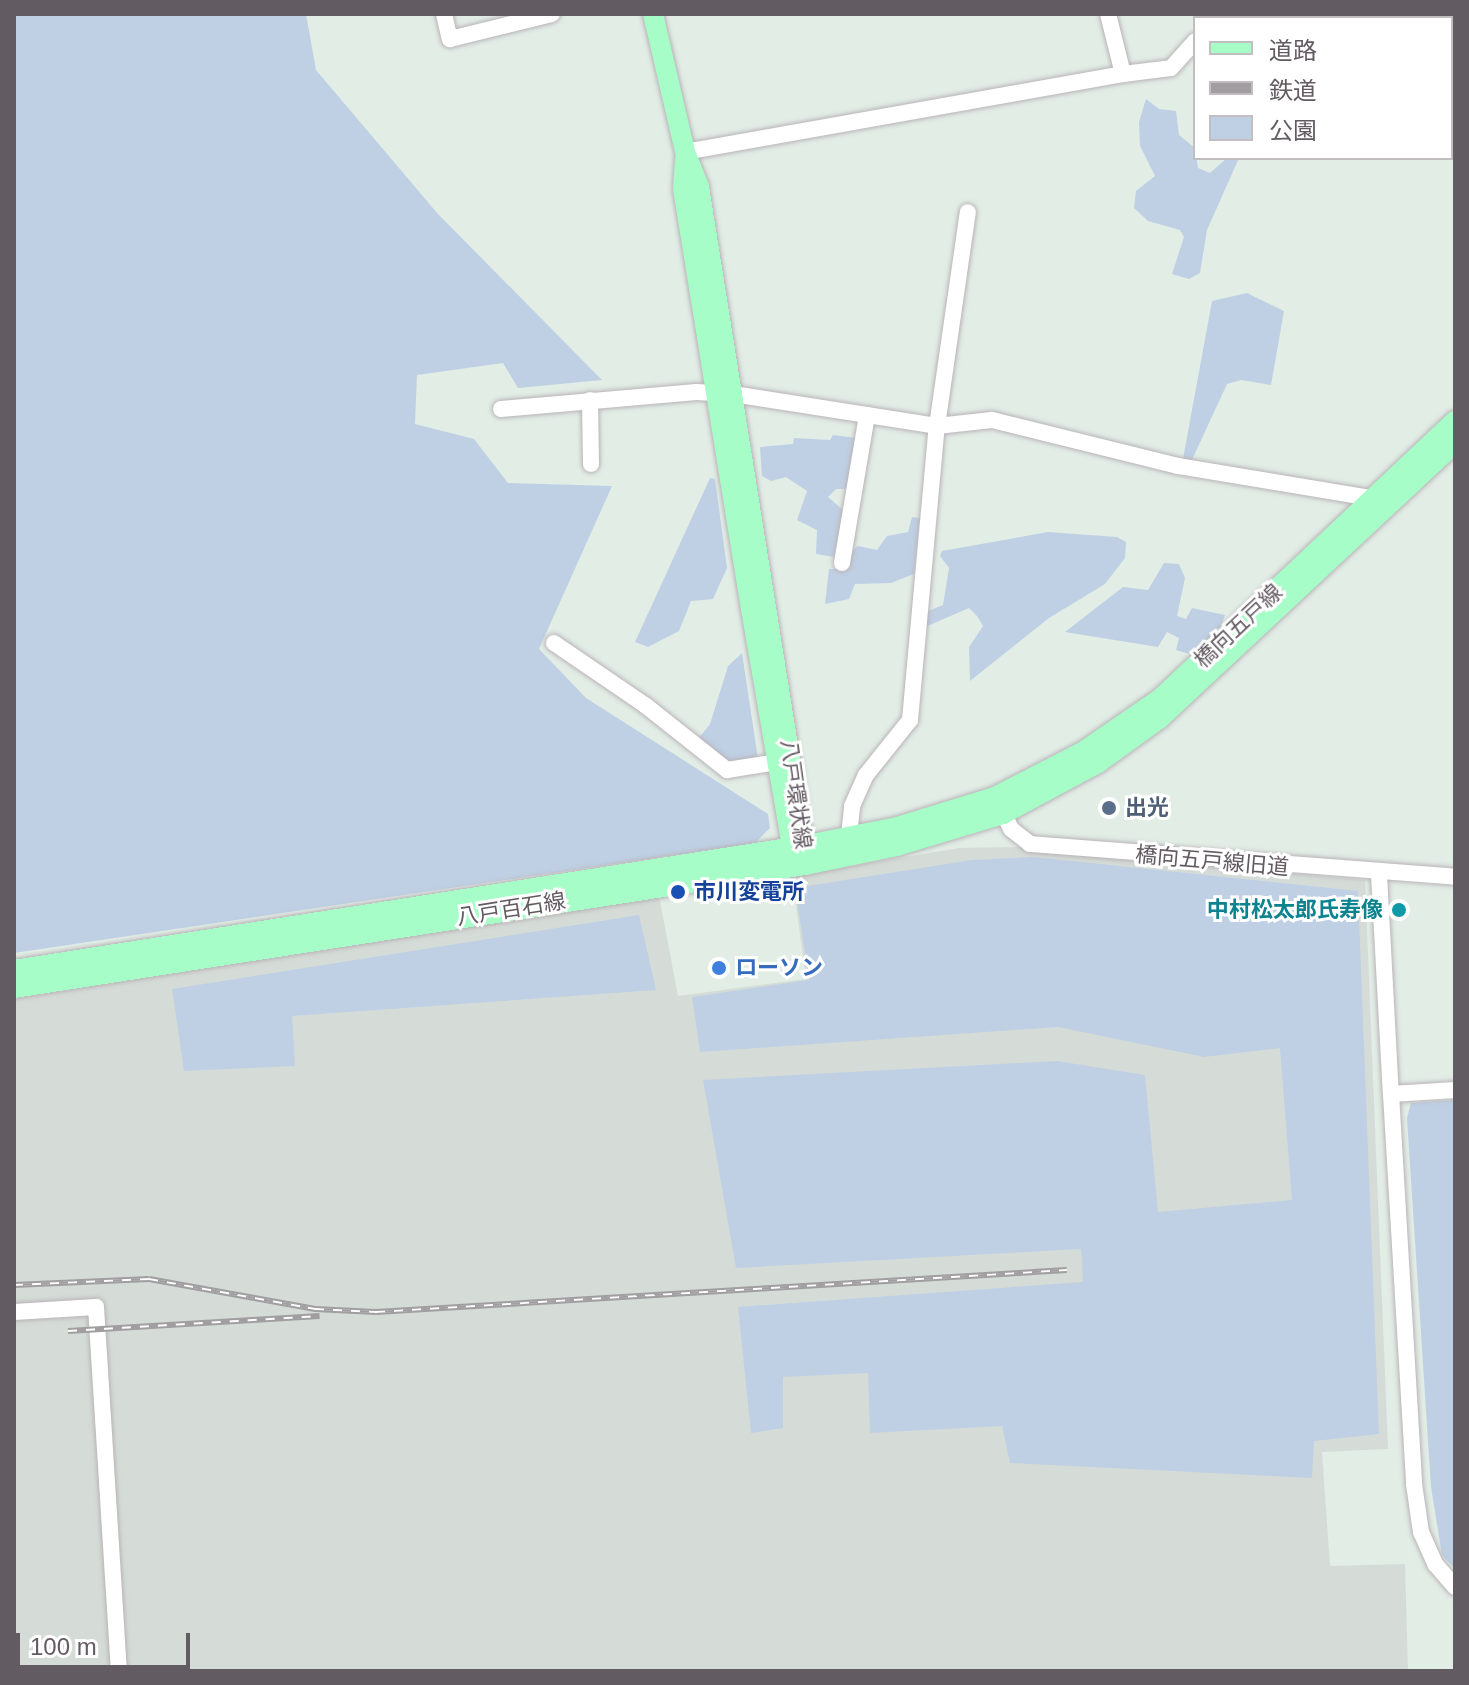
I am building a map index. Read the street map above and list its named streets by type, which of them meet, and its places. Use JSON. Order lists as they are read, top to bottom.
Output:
{
  "streets": {
    "main road": ["橋向五戸線", "八戸環状線", "八戸百石線"],
    "street": ["橋向五戸線旧道"]
  },
  "crossings": [
    ["橋向五戸線", "橋向五戸線旧道"],
    ["橋向五戸線", "八戸百石線"],
    ["八戸環状線", "八戸百石線"],
    ["橋向五戸線旧道", "八戸百石線"]
  ],
  "places": [
    "出光",
    "市川変電所",
    "中村松太郎氏寿像",
    "ローソン"
  ],
  "legend": ["道路", "鉄道", "公園"],
  "scale_bar": "100 m"
}
